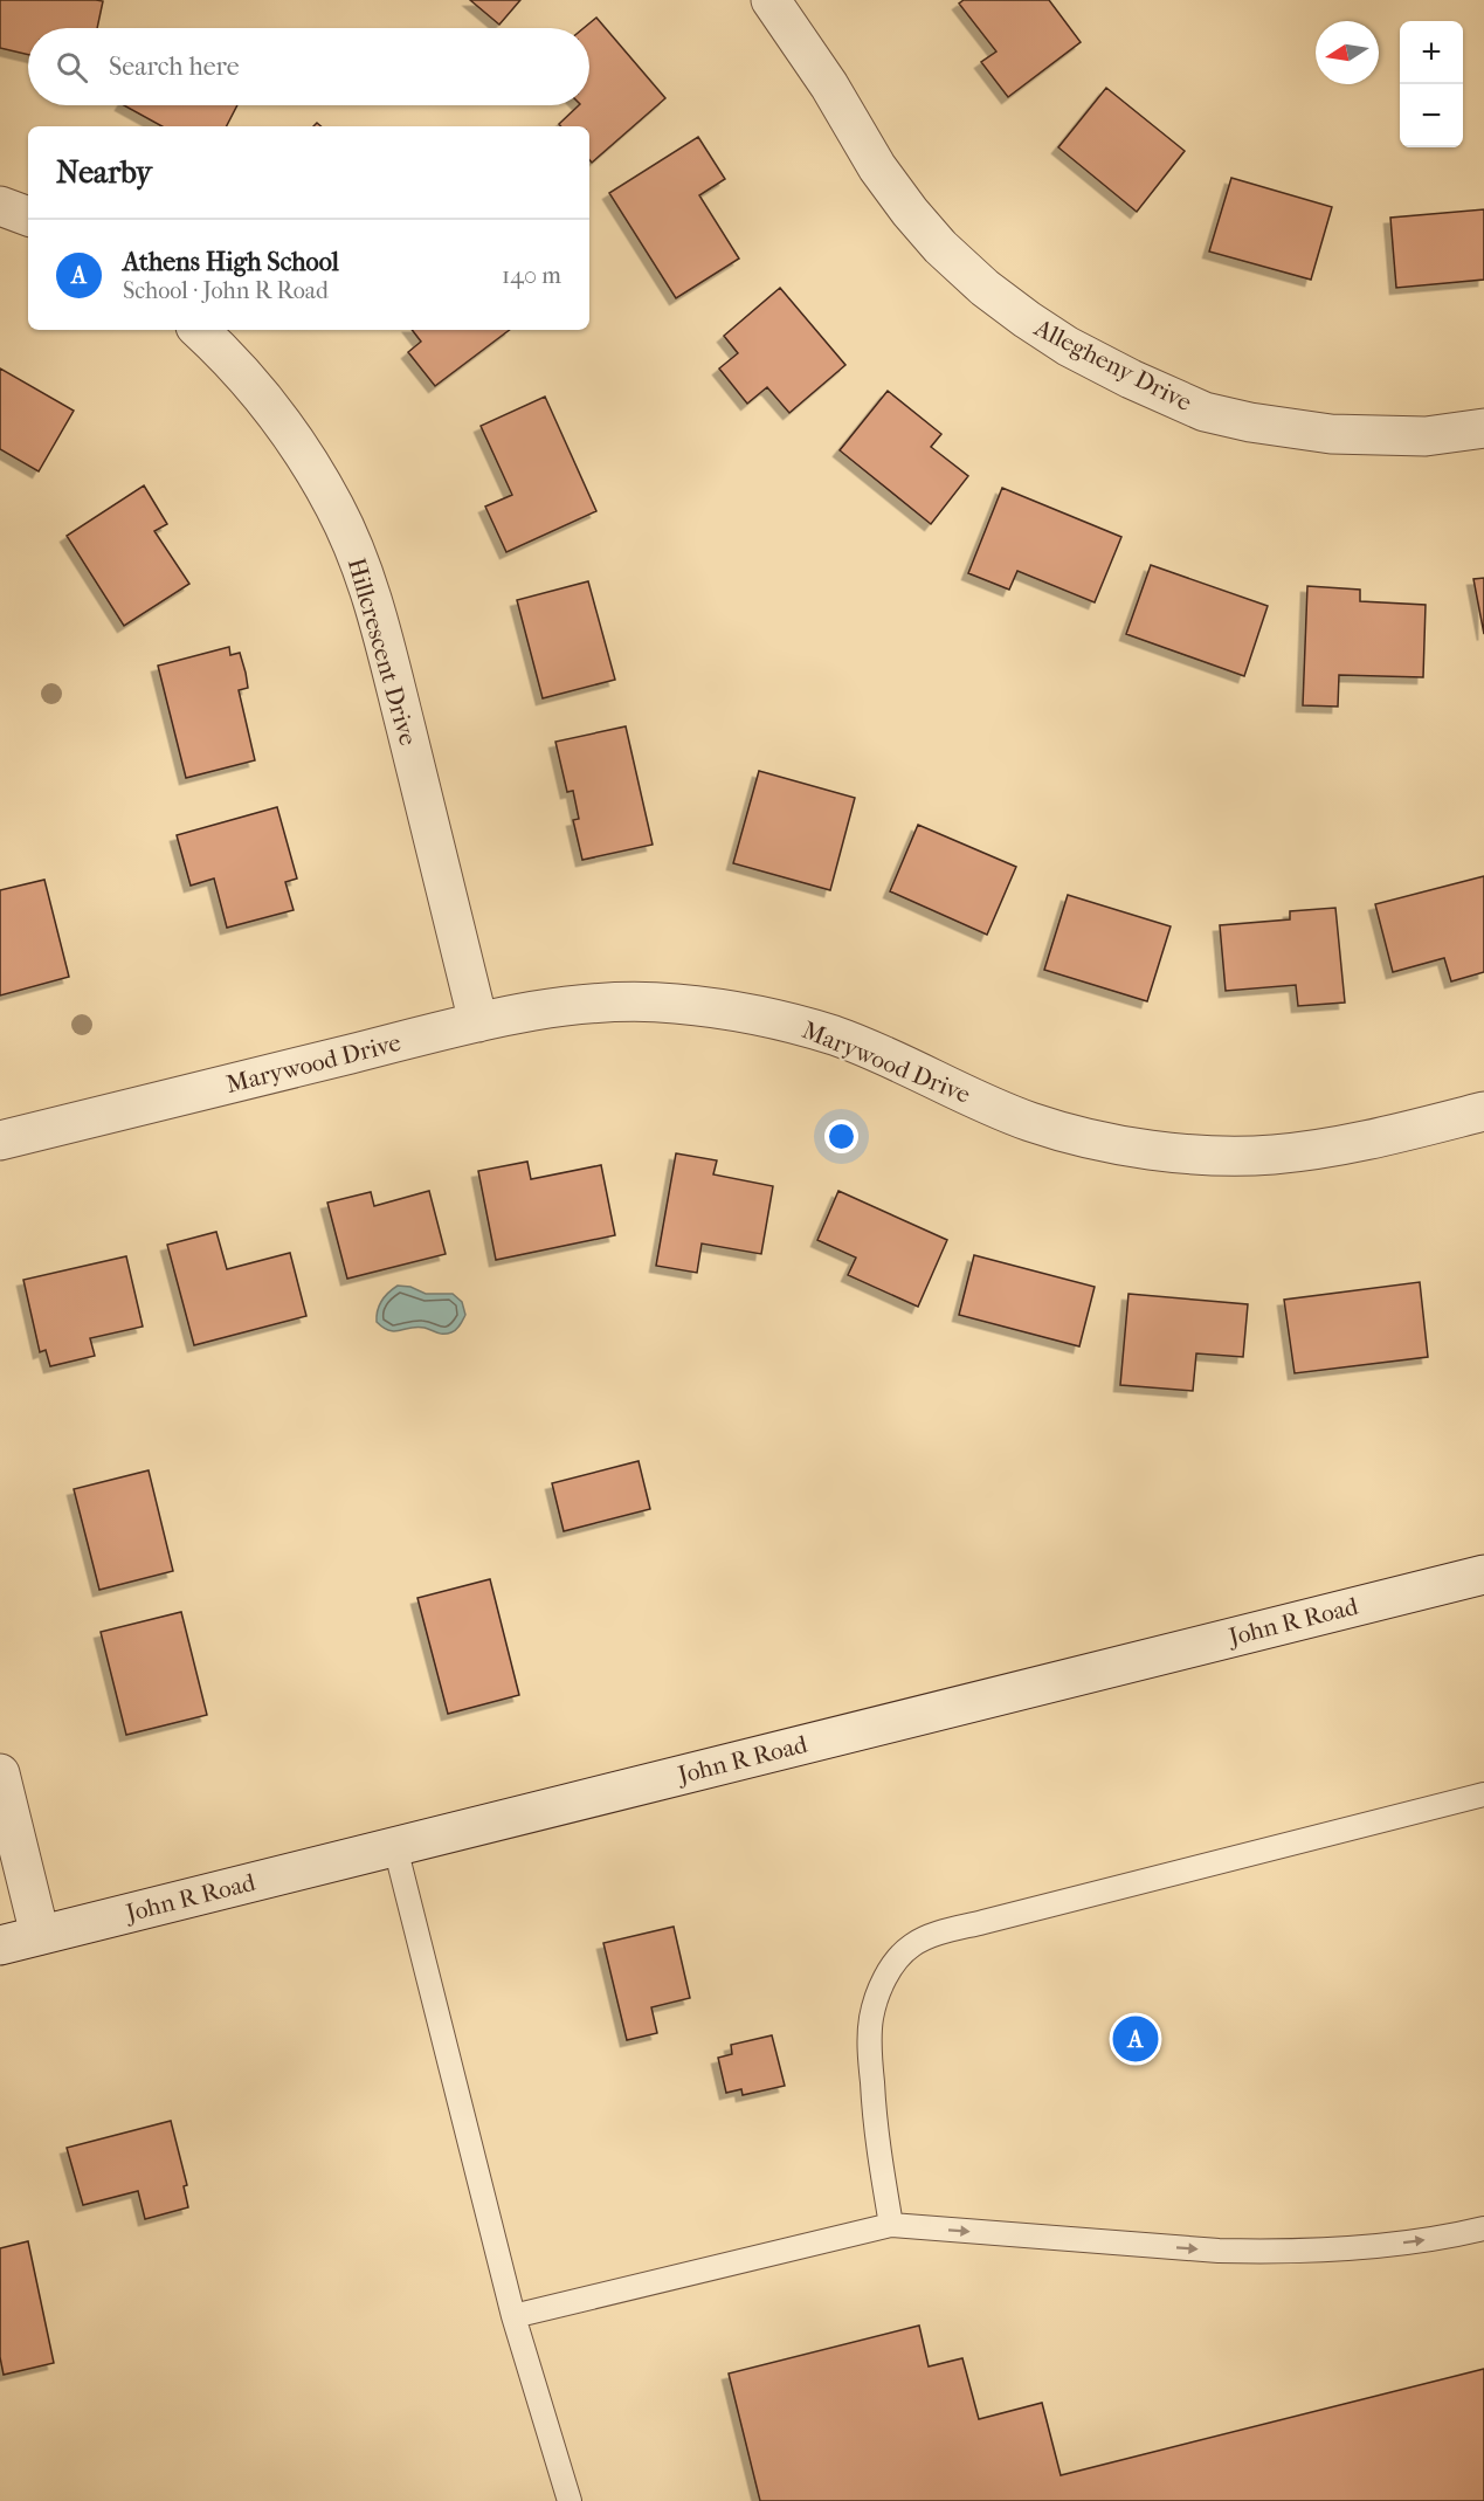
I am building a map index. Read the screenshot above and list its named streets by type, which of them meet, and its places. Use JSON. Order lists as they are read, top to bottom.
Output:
{
  "streets": {
    "street": [
      "Allegheny Drive",
      "Hillcrescent Drive",
      "Marywood Drive",
      "John R Road"
    ]
  },
  "crossings": [
    ["Hillcrescent Drive", "Marywood Drive"]
  ],
  "north": "left",
  "page": {
    "map_buttons": ["+", "−"],
    "search": "Search here",
    "heading": "Nearby",
    "list": [
      {
        "mark": "A",
        "name": "Athens High School",
        "note": "School · John R Road",
        "value": "140 m"
      }
    ],
    "pins": "A"
  }
}
